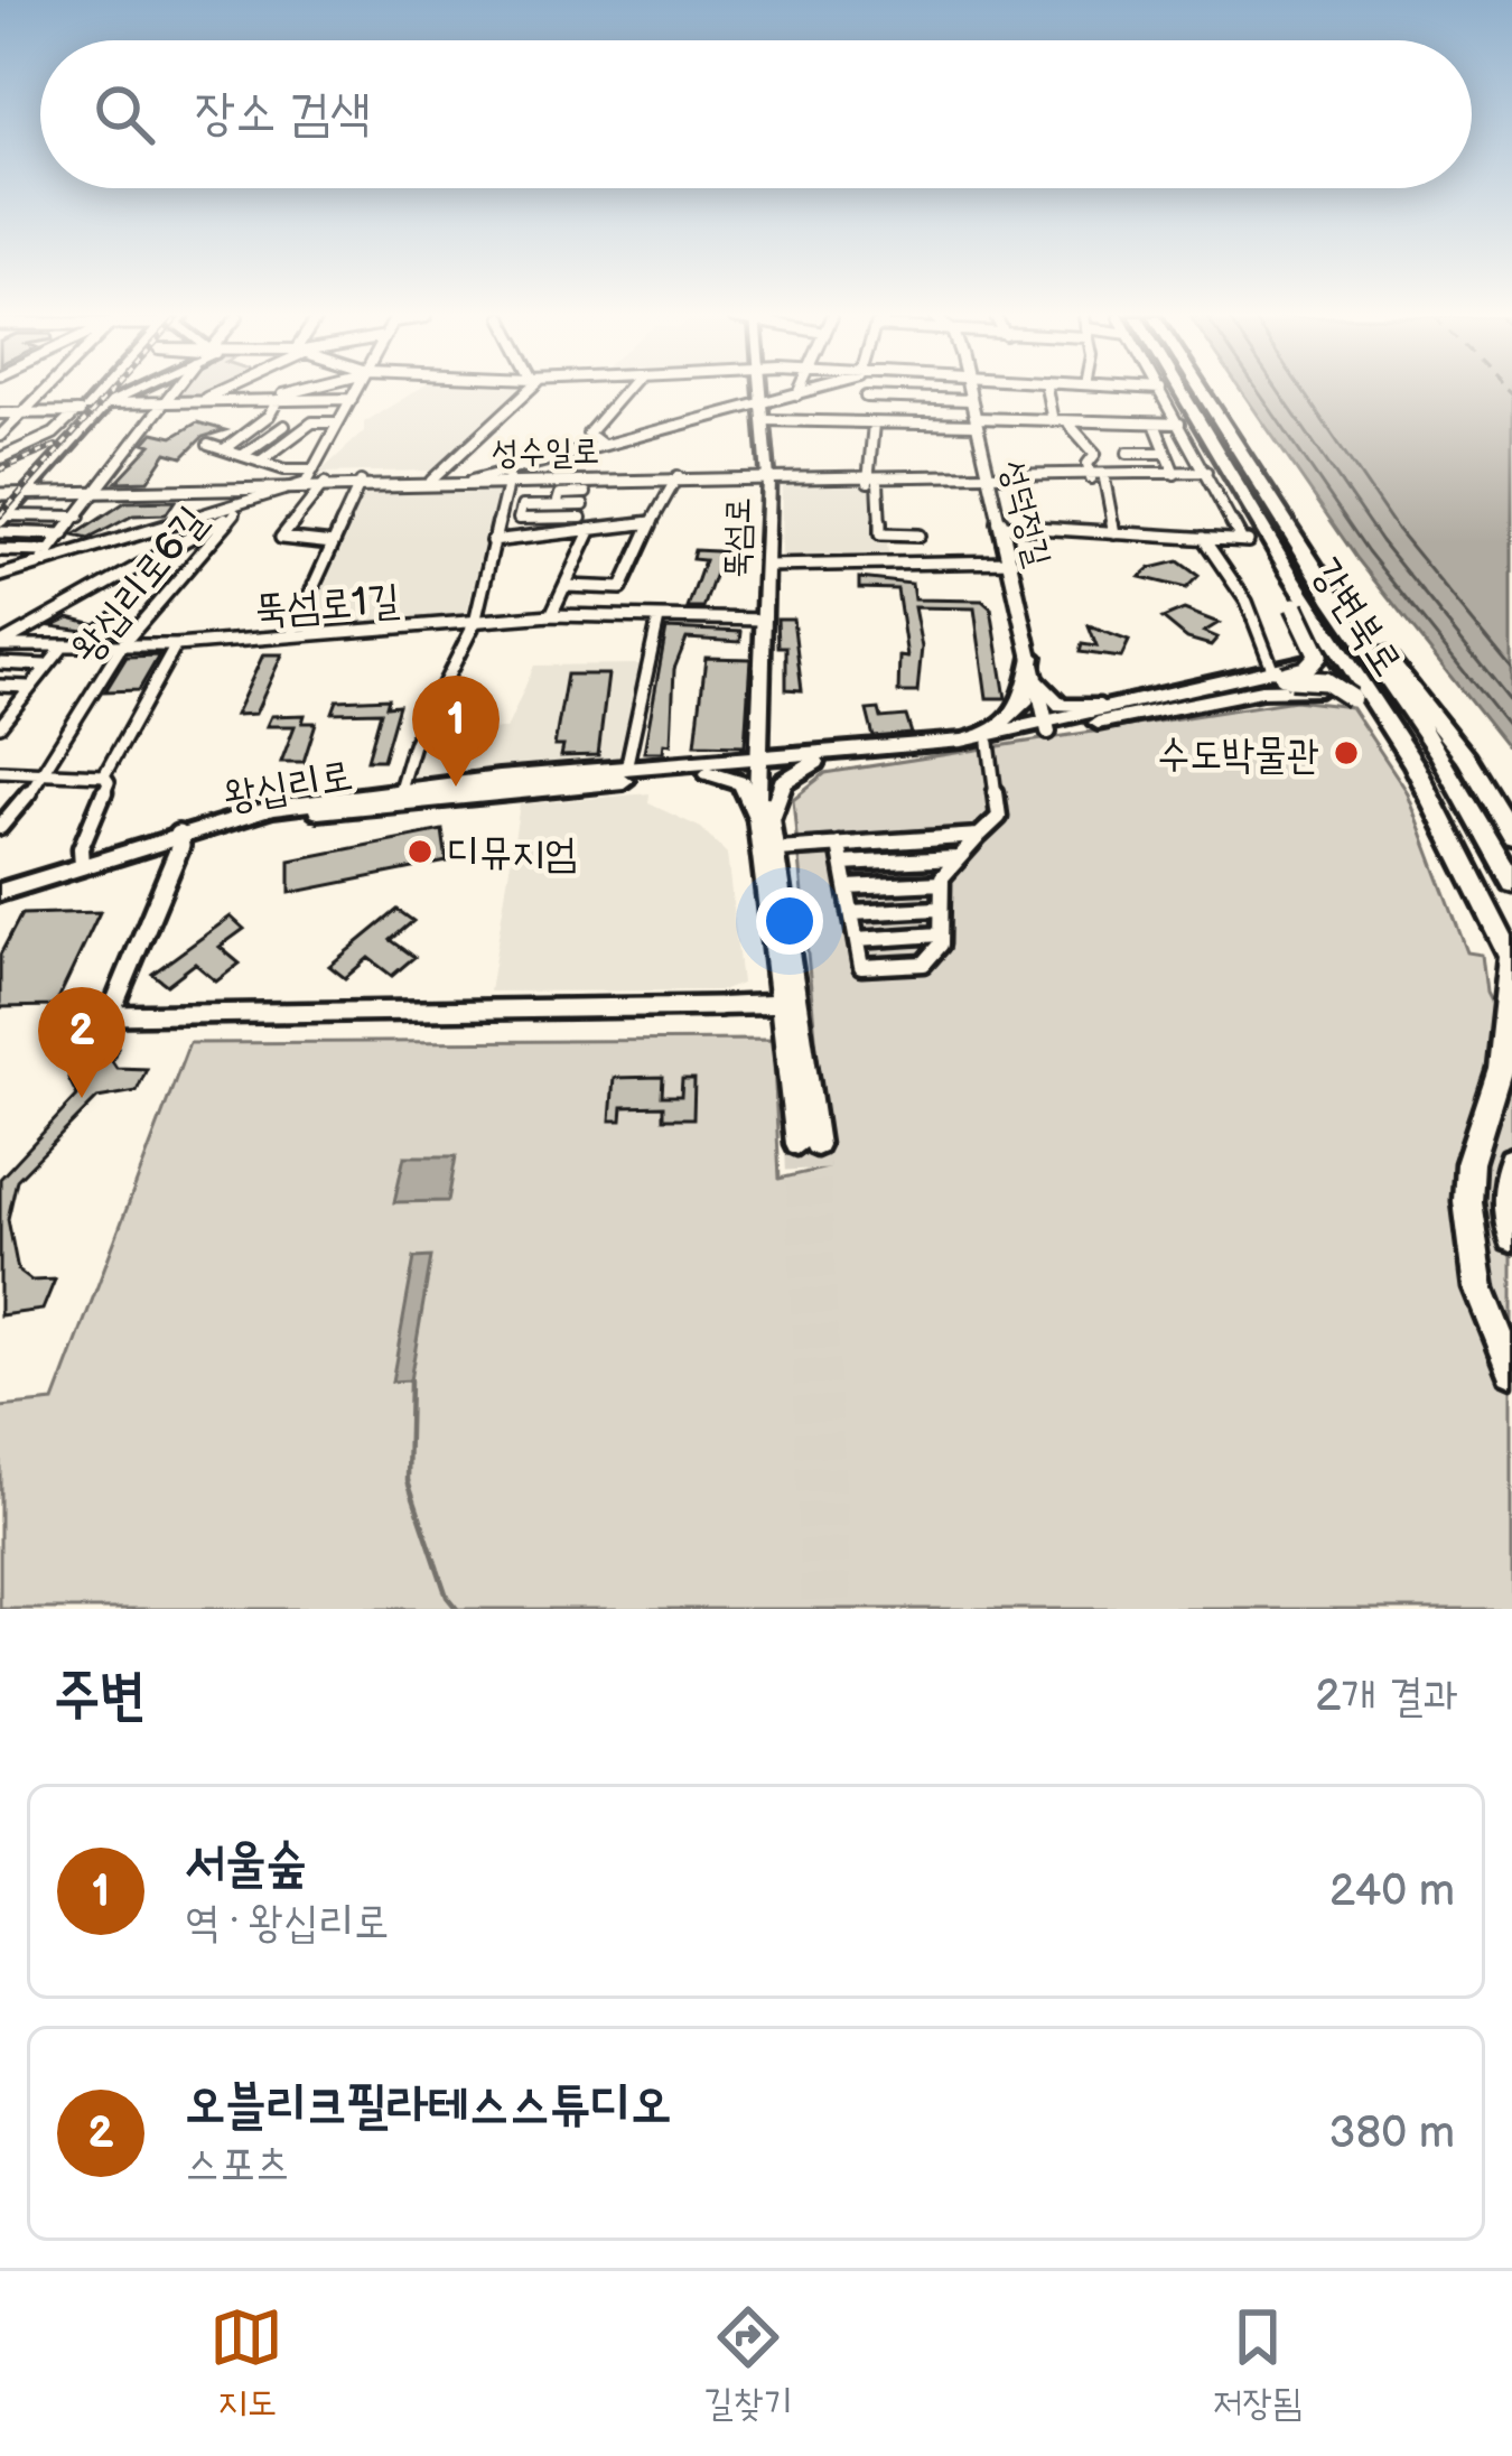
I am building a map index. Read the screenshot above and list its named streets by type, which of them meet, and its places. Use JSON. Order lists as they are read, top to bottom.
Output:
{
  "streets": {
    "highway": ["강변북로"],
    "main road": ["뚝섬로", "왕십리로"],
    "street": [
      "성수일로",
      "성덕정길",
      "왕십리로6길",
      "뚝섬로1길"
    ]
  },
  "crossings": [
    ["성수일로", "뚝섬로"],
    ["성덕정길", "왕십리로"],
    ["뚝섬로", "뚝섬로1길"],
    ["뚝섬로", "왕십리로"],
    ["왕십리로6길", "뚝섬로1길"]
  ],
  "places": ["수도박물관", "디뮤지엄"],
  "page": {
    "search": "장소 검색",
    "pins": ["1", "2"],
    "heading": ["주변", "2개 결과"],
    "list": [
      {
        "mark": "1",
        "name": "서울숲",
        "note": "역 · 왕십리로",
        "value": "240 m"
      },
      {
        "mark": "2",
        "name": "오블리크필라테스스튜디오",
        "note": "스포츠",
        "value": "380 m"
      }
    ],
    "nav": ["지도", "길찾기", "저장됨"]
  }
}
